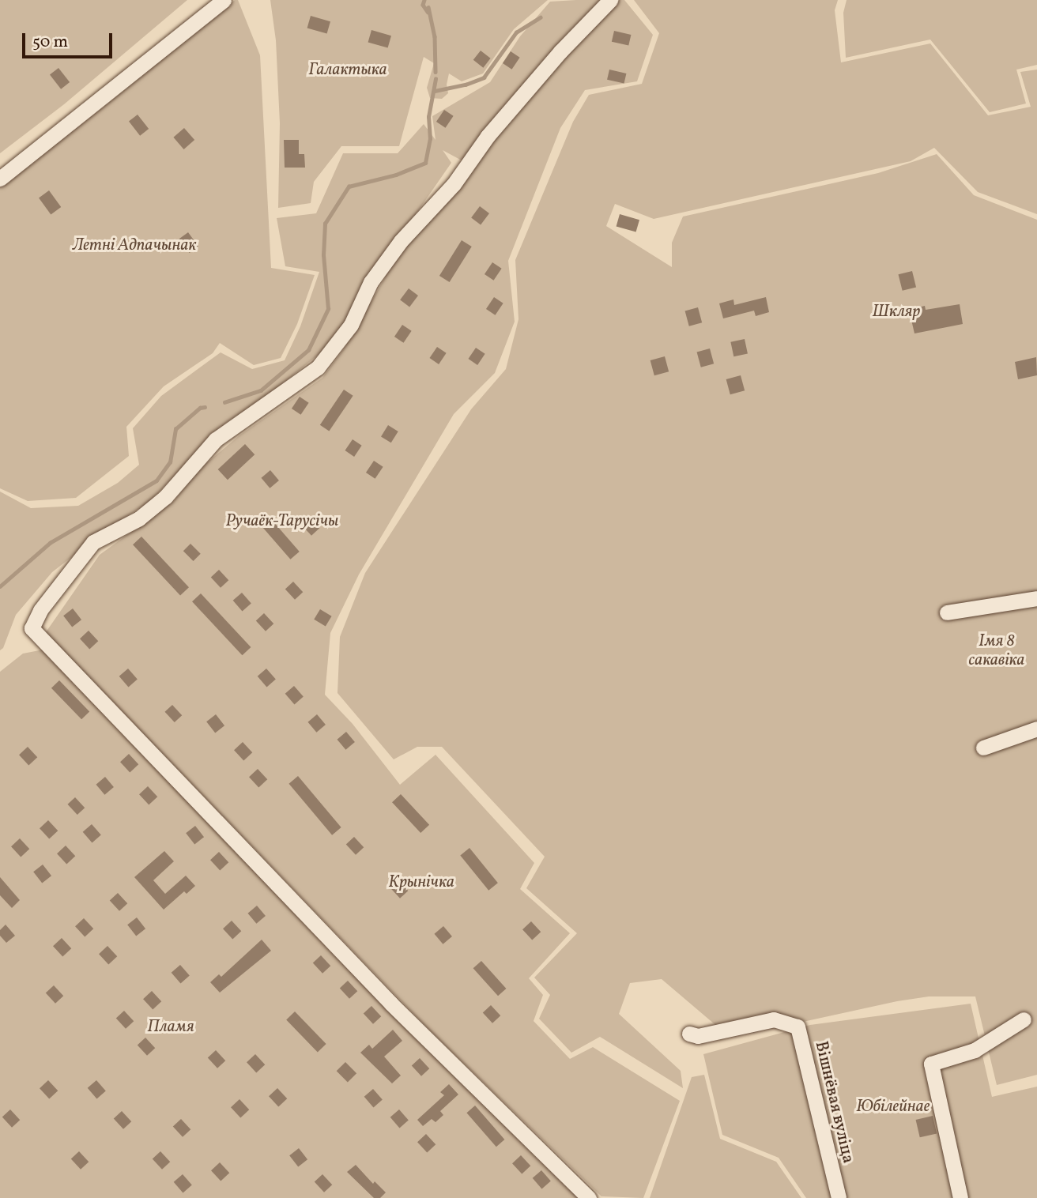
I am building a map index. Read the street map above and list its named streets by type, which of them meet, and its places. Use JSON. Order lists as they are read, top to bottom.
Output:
{
  "streets": {
    "street": ["Вішнёвая вуліца"]
  },
  "parks": [
    "Галактыка",
    "Летні Адпачынак",
    "Шкляр",
    "Ручаёк-Тарусічы",
    "Імя 8 сакавіка",
    "Крынічка",
    "Пламя",
    "Юбілейнае"
  ],
  "scale_bar": "50 m"
}
